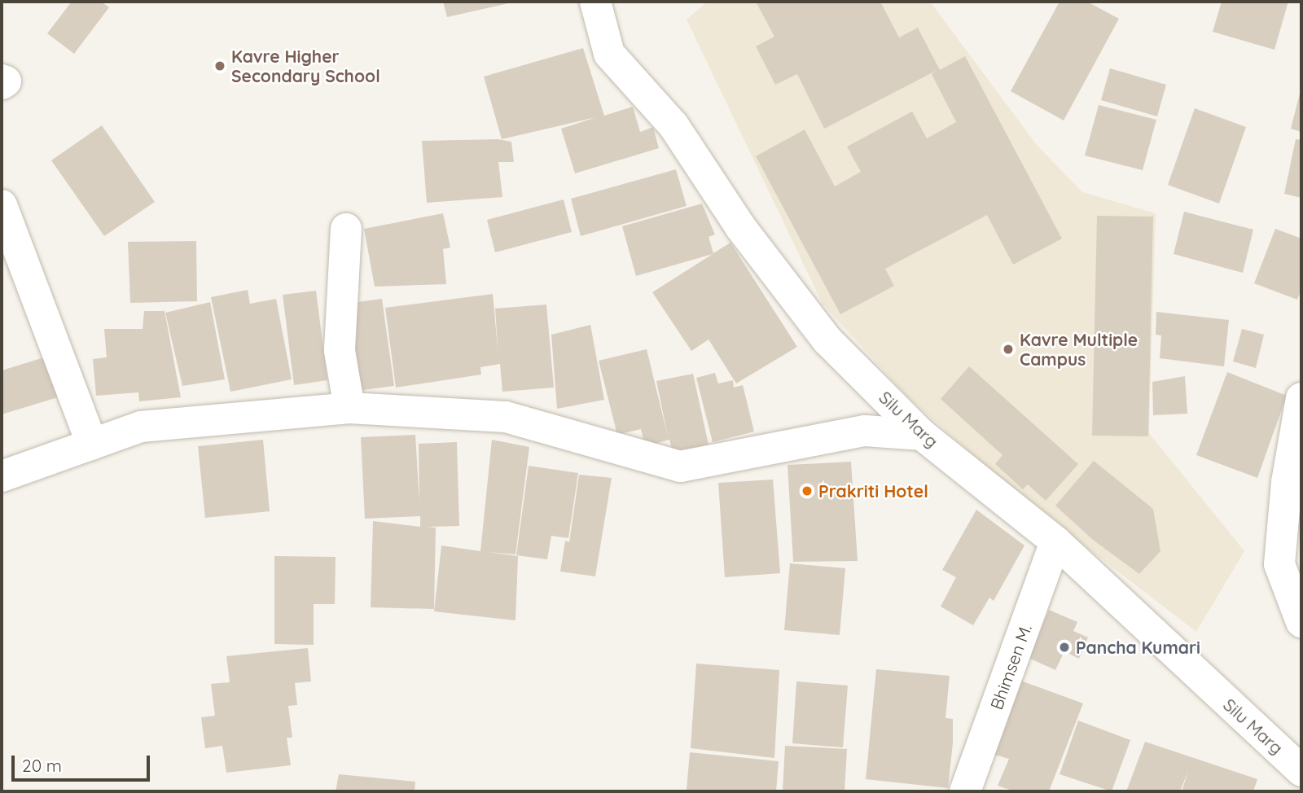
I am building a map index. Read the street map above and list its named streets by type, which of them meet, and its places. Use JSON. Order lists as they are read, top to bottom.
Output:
{
  "streets": {
    "street": ["Silu Marg", "Bhimsen M."]
  },
  "crossings": [
    ["Silu Marg", "Bhimsen M."]
  ],
  "places": [
    "Kavre Higher Secondary School",
    "Kavre Multiple Campus",
    "Prakriti Hotel",
    "Pancha Kumari"
  ],
  "scale_bar": "20 m"
}
